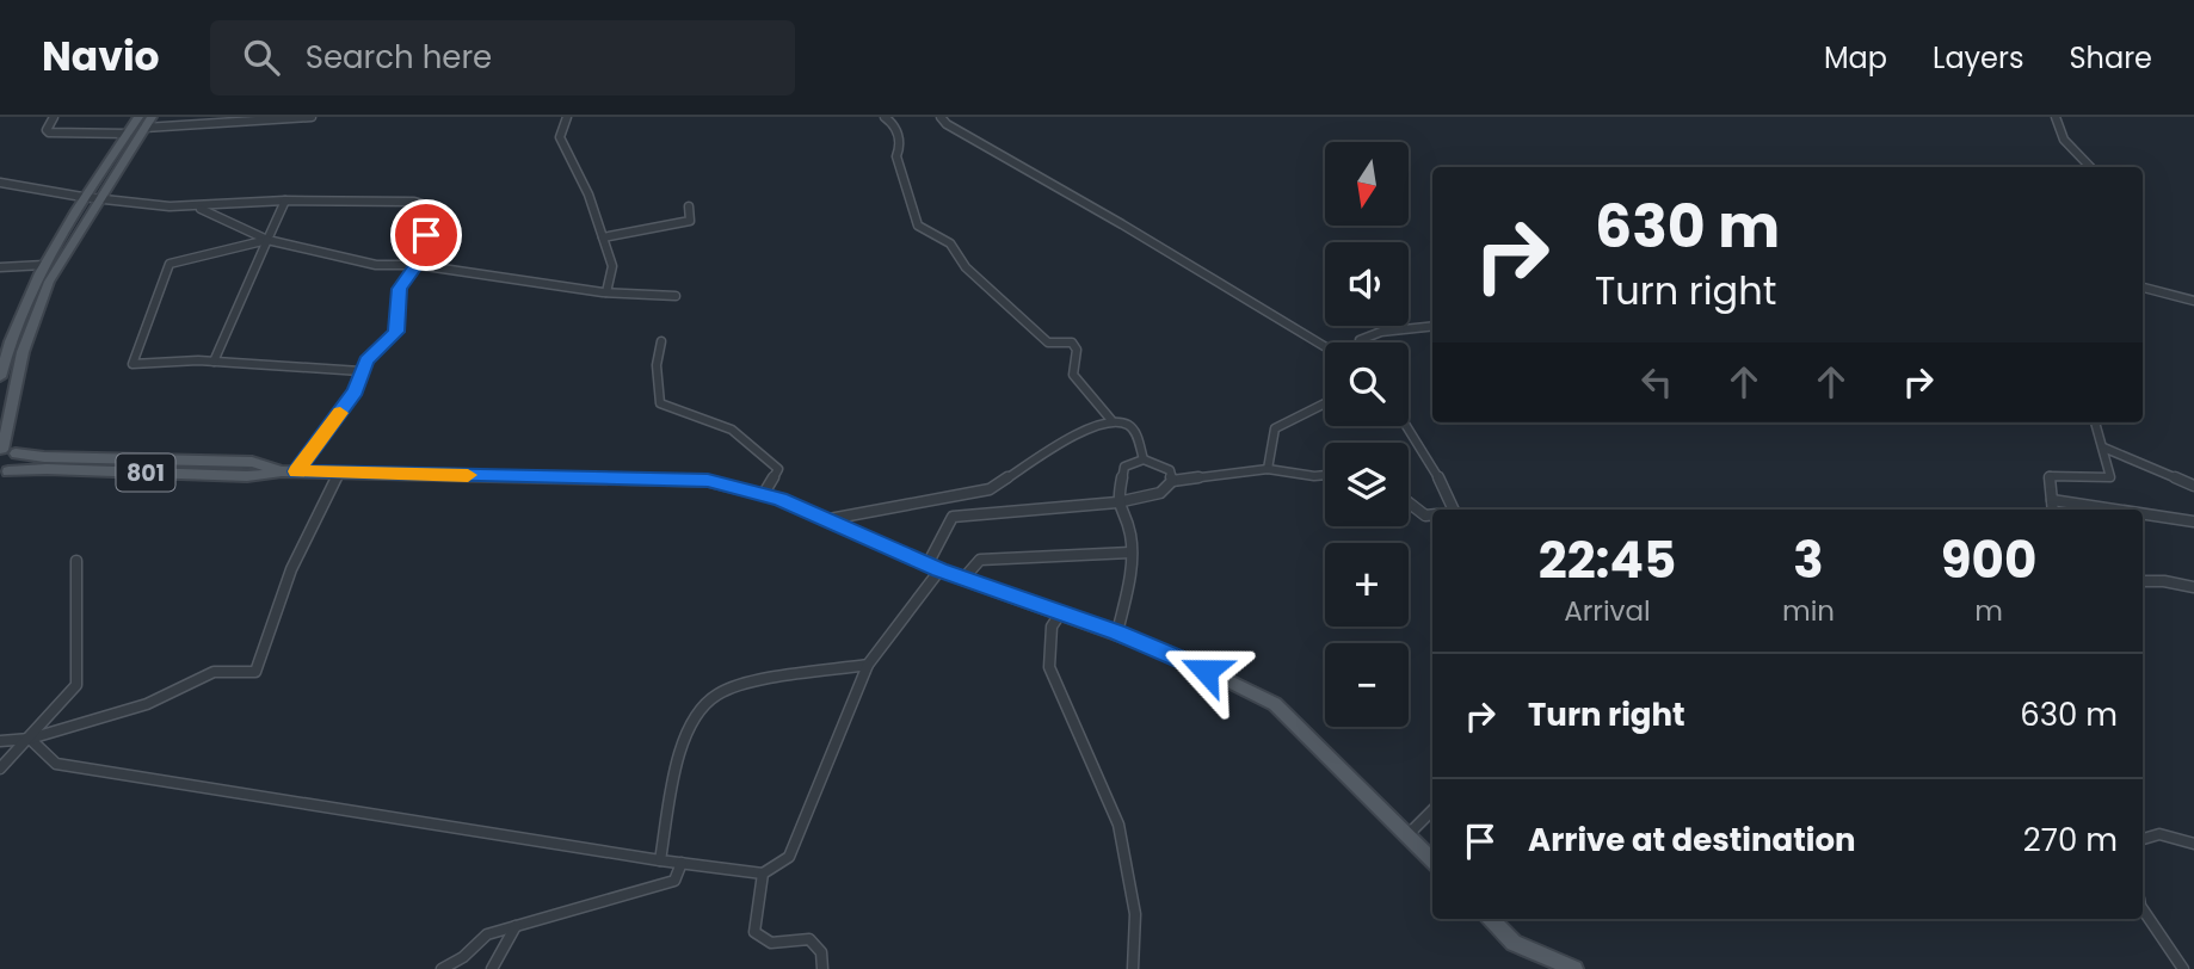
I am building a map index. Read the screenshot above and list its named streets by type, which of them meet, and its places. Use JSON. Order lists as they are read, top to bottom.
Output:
{
  "streets": {
    "main road": ["801"]
  },
  "north": "bottom",
  "page": {
    "header": "Navio",
    "search": "Search here",
    "nav": ["Map", "Layers", "Share"],
    "map_buttons": ["+", "−"],
    "turn": ["630 m", "Turn right"],
    "eta": [
      "22:45",
      "Arrival",
      "3",
      "min",
      "900",
      "m"
    ],
    "list": [
      {
        "name": "Turn right",
        "value": "630 m"
      },
      {
        "name": "Arrive at destination",
        "value": "270 m"
      }
    ]
  }
}
